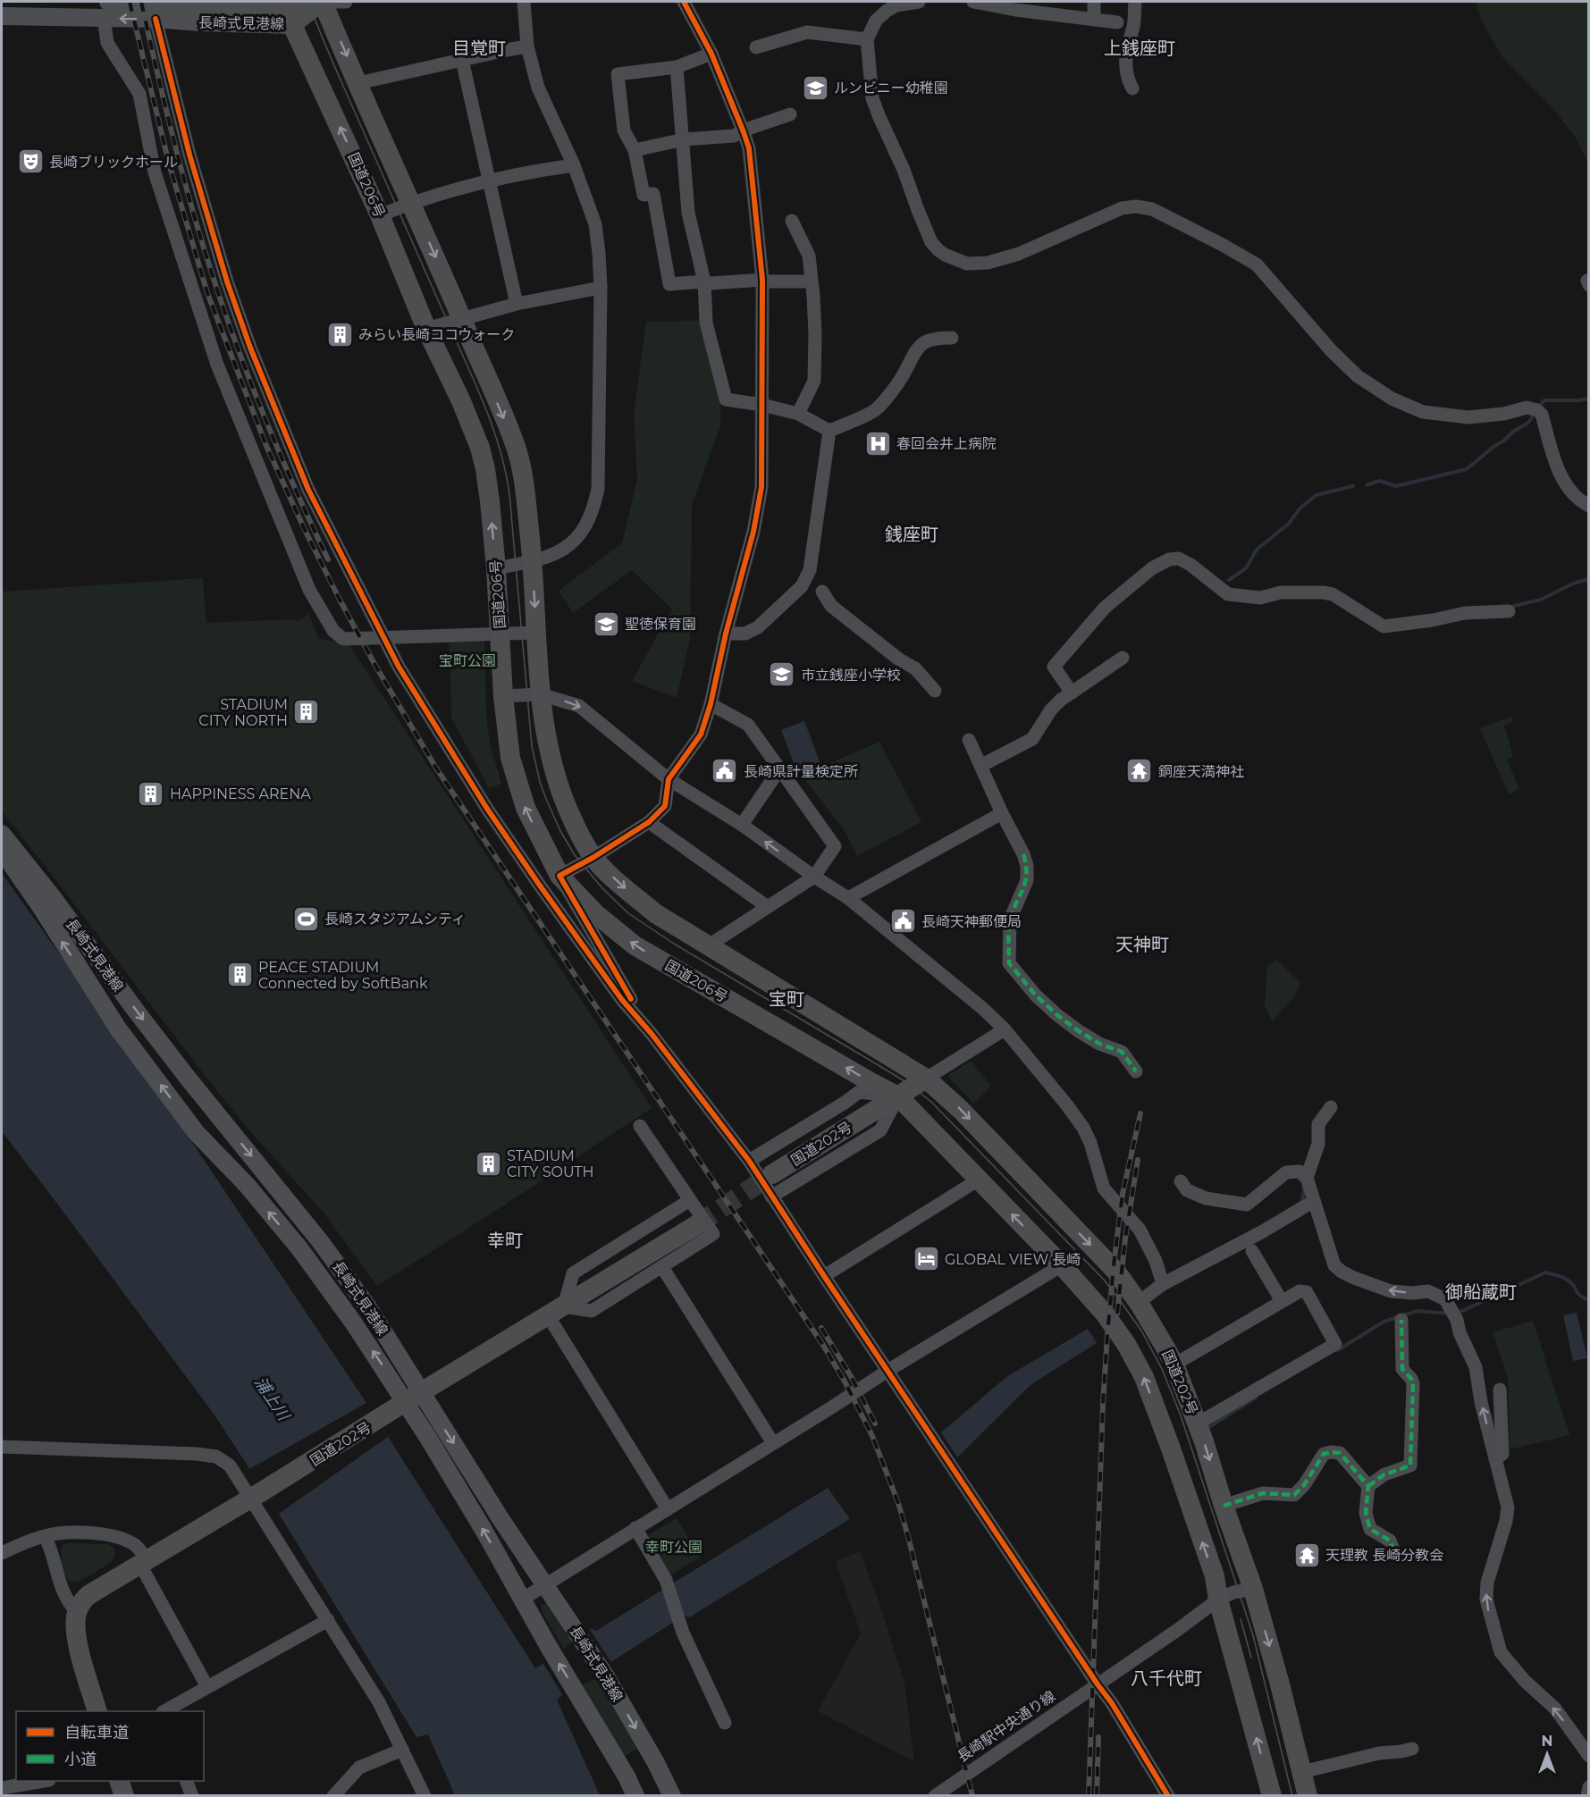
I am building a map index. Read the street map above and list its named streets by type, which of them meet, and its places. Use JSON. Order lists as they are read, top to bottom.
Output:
{
  "streets": {
    "highway": ["国道206号", "国道202号"],
    "main road": ["長崎式見港線"],
    "street": ["長崎駅中央通り線"]
  },
  "crossings": [
    ["長崎式見港線", "国道206号"],
    ["長崎式見港線", "国道202号"],
    ["国道206号", "国道202号"],
    ["国道202号", "長崎駅中央通り線"]
  ],
  "districts": [
    "目覚町",
    "上銭座町",
    "銭座町",
    "天神町",
    "宝町",
    "幸町",
    "御船蔵町",
    "八千代町"
  ],
  "water": ["浦上川"],
  "parks": ["宝町公園", "幸町公園"],
  "places": {
    "school or university": ["ルンビニー幼稚園", "聖徳保育園", "市立銭座小学校"],
    "theatre": ["長崎ブリックホール"],
    "building": [
      "みらい長崎ココウォーク",
      "STADIUM CITY NORTH",
      "HAPPINESS ARENA",
      "PEACE STADIUM Connected by SoftBank",
      "STADIUM CITY SOUTH"
    ],
    "hospital": ["春回会井上病院"],
    "public building": ["長崎県計量検定所", "長崎天神郵便局"],
    "temple": ["銅座天満神社", "天理教 長崎分教会"],
    "sports": ["長崎スタジアムシティ"],
    "hotel": ["GLOBAL VIEW 長崎"]
  },
  "legend": ["自転車道", "小道"],
  "north": "top"
}
